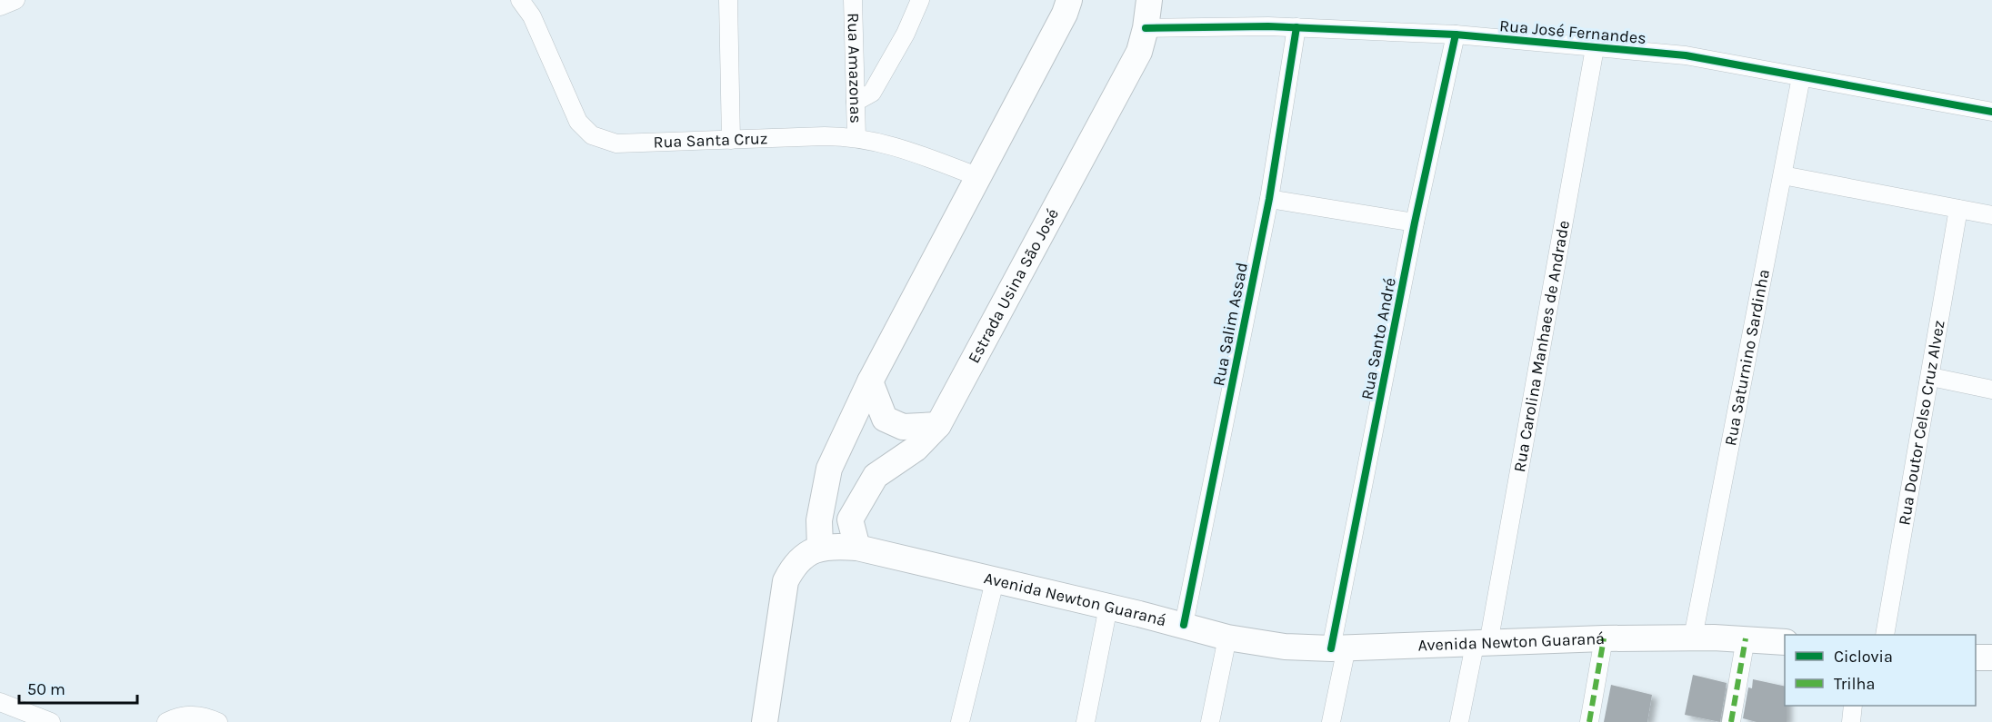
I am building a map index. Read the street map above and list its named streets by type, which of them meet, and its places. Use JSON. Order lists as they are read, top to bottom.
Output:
{
  "streets": {
    "main road": ["Estrada Usina São José", "Avenida Newton Guaraná"],
    "street": [
      "Rua José Fernandes",
      "Rua Amazonas",
      "Rua Santa Cruz",
      "Rua Salim Assad",
      "Rua Santo André",
      "Rua Carolina Manhaes de Andrade",
      "Rua Saturnino Sardinha",
      "Rua Doutor Celso Cruz Alvez"
    ]
  },
  "crossings": [
    ["Rua José Fernandes", "Estrada Usina São José"],
    ["Rua José Fernandes", "Rua Salim Assad"],
    ["Rua José Fernandes", "Rua Santo André"],
    ["Rua José Fernandes", "Rua Carolina Manhaes de Andrade"],
    ["Rua José Fernandes", "Rua Saturnino Sardinha"],
    ["Rua Amazonas", "Rua Santa Cruz"],
    ["Estrada Usina São José", "Avenida Newton Guaraná"],
    ["Rua Salim Assad", "Avenida Newton Guaraná"],
    ["Rua Santo André", "Avenida Newton Guaraná"],
    ["Rua Carolina Manhaes de Andrade", "Avenida Newton Guaraná"],
    ["Rua Saturnino Sardinha", "Avenida Newton Guaraná"]
  ],
  "legend": ["Ciclovia", "Trilha"],
  "scale_bar": "50 m"
}
